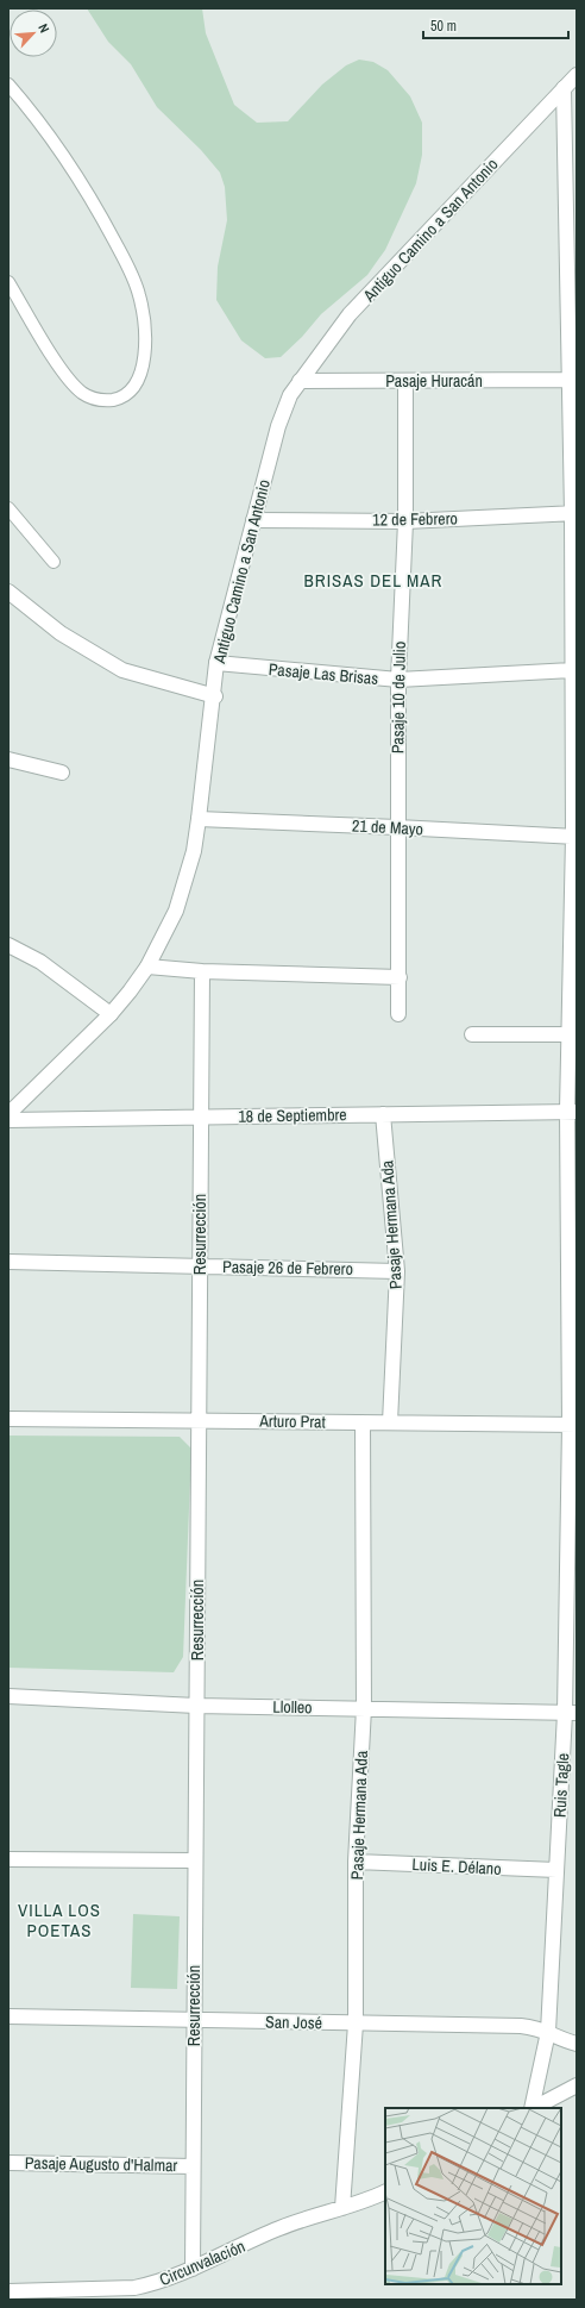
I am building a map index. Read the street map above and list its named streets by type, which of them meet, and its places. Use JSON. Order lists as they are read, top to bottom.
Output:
{
  "streets": {
    "street": [
      "Antiguo Camino a San Antonio",
      "Pasaje Huracán",
      "12 de Febrero",
      "Pasaje Las Brisas",
      "Pasaje 10 de Julio",
      "21 de Mayo",
      "18 de Septiembre",
      "Pasaje Hermana Ada",
      "Resurrección",
      "Pasaje 26 de Febrero",
      "Arturo Prat",
      "Llolleo",
      "Ruis Tagle",
      "Luis E. Délano",
      "San José",
      "Pasaje Augusto d'Halmar",
      "Circunvalación"
    ]
  },
  "crossings": [
    ["Antiguo Camino a San Antonio", "Pasaje Huracán"],
    ["Antiguo Camino a San Antonio", "12 de Febrero"],
    ["Antiguo Camino a San Antonio", "Pasaje Las Brisas"],
    ["Antiguo Camino a San Antonio", "21 de Mayo"],
    ["Antiguo Camino a San Antonio", "Ruis Tagle"],
    ["Pasaje Huracán", "Pasaje 10 de Julio"],
    ["Pasaje Huracán", "Ruis Tagle"],
    ["12 de Febrero", "Pasaje 10 de Julio"],
    ["12 de Febrero", "Ruis Tagle"],
    ["Pasaje Las Brisas", "Pasaje 10 de Julio"],
    ["Pasaje Las Brisas", "Ruis Tagle"],
    ["Pasaje 10 de Julio", "21 de Mayo"],
    ["21 de Mayo", "Ruis Tagle"],
    ["18 de Septiembre", "Pasaje Hermana Ada"],
    ["18 de Septiembre", "Resurrección"],
    ["18 de Septiembre", "Ruis Tagle"],
    ["Pasaje Hermana Ada", "Pasaje 26 de Febrero"],
    ["Pasaje Hermana Ada", "Arturo Prat"],
    ["Pasaje Hermana Ada", "Llolleo"],
    ["Pasaje Hermana Ada", "Luis E. Délano"],
    ["Pasaje Hermana Ada", "San José"],
    ["Pasaje Hermana Ada", "Circunvalación"],
    ["Resurrección", "Pasaje 26 de Febrero"],
    ["Resurrección", "Arturo Prat"],
    ["Resurrección", "Llolleo"],
    ["Resurrección", "San José"],
    ["Resurrección", "Pasaje Augusto d'Halmar"],
    ["Resurrección", "Circunvalación"],
    ["Arturo Prat", "Ruis Tagle"],
    ["Llolleo", "Ruis Tagle"],
    ["Ruis Tagle", "Luis E. Délano"],
    ["Ruis Tagle", "San José"]
  ],
  "districts": ["BRISAS DEL MAR", "VILLA LOS POETAS"],
  "scale_bar": "50 m",
  "north": "top right"
}
